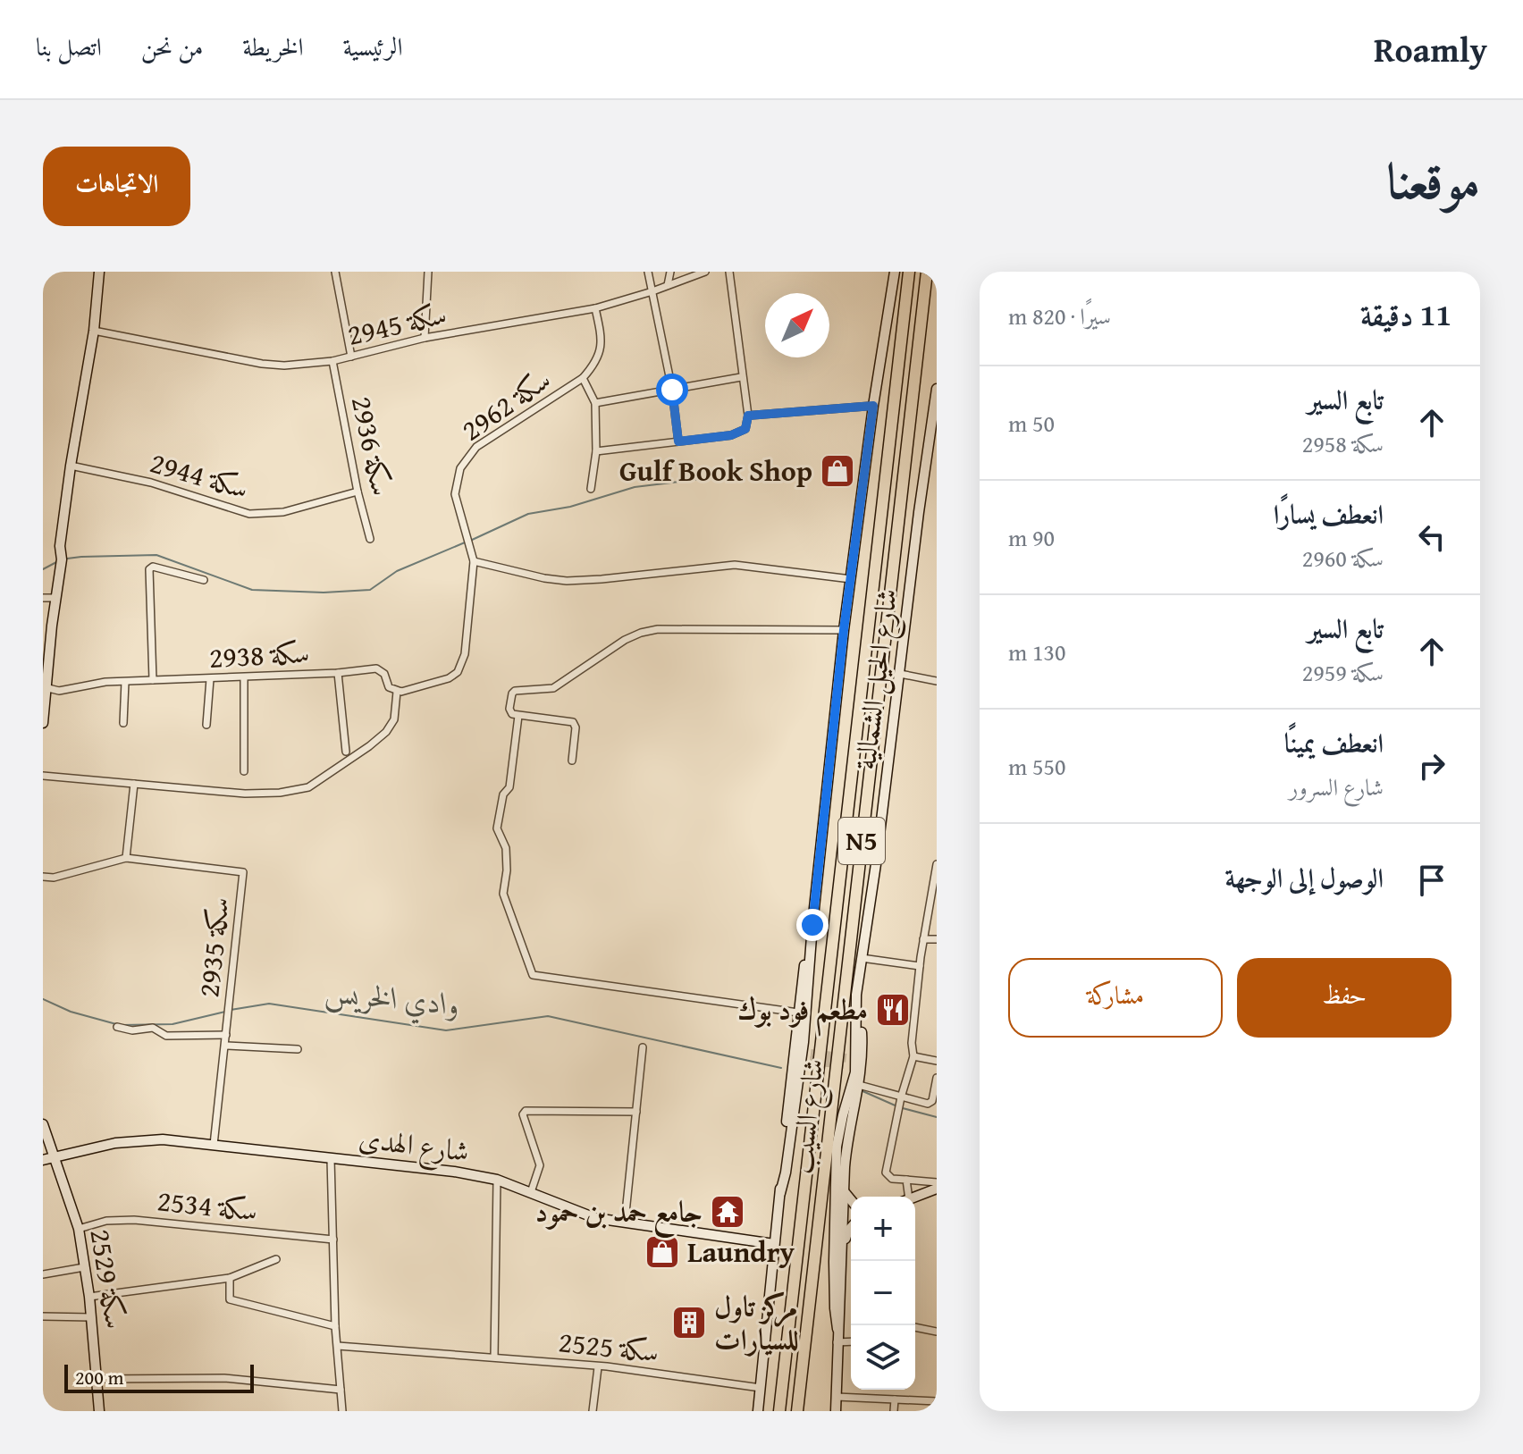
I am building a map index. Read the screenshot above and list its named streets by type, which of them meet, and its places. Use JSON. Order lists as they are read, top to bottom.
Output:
{
  "streets": {
    "highway": ["N5", "شارع السيب"],
    "street": [
      "سكة 2945",
      "سكة 2962",
      "سكة 2936",
      "سكة 2944",
      "سكة 2938",
      "شارع الحيل الشمالية",
      "سكة 2935",
      "شارع الهدى",
      "سكة 2534",
      "سكة 2529",
      "سكة 2525"
    ]
  },
  "crossings": [
    ["سكة 2945", "سكة 2962"],
    ["سكة 2945", "سكة 2936"],
    ["سكة 2962", "سكة 2938"],
    ["سكة 2936", "سكة 2944"],
    ["سكة 2935", "شارع الهدى"],
    ["شارع الهدى", "سكة 2529"],
    ["سكة 2534", "سكة 2529"]
  ],
  "water": ["وادي الخريس"],
  "places": {
    "shop": ["Gulf Book Shop", "Laundry"],
    "restaurant": ["مطعم فود بوك"],
    "temple": ["جامع حمد بن حمود"],
    "building": ["مركز تاول للسيارات"]
  },
  "scale_bar": "200 m",
  "north": "top right",
  "page": {
    "header": "Roamly",
    "nav": [
      "الرئيسية",
      "الخريطة",
      "من نحن",
      "اتصل بنا"
    ],
    "title": "موقعنا",
    "buttons": [
      "الاتجاهات",
      ["حفظ", "مشاركة"]
    ],
    "heading": ["11 دقيقة", "سيرًا · 820 m"],
    "list": [
      ["تابع السير", "سكة 2958", "50 m"],
      ["انعطف يسارًا", "سكة 2960", "90 m"],
      ["تابع السير", "سكة 2959", "130 m"],
      ["انعطف يمينًا", "شارع السرور", "550 m"],
      "الوصول إلى الوجهة"
    ],
    "map_buttons": ["+", "−"],
    "scale": "200 m"
  }
}
